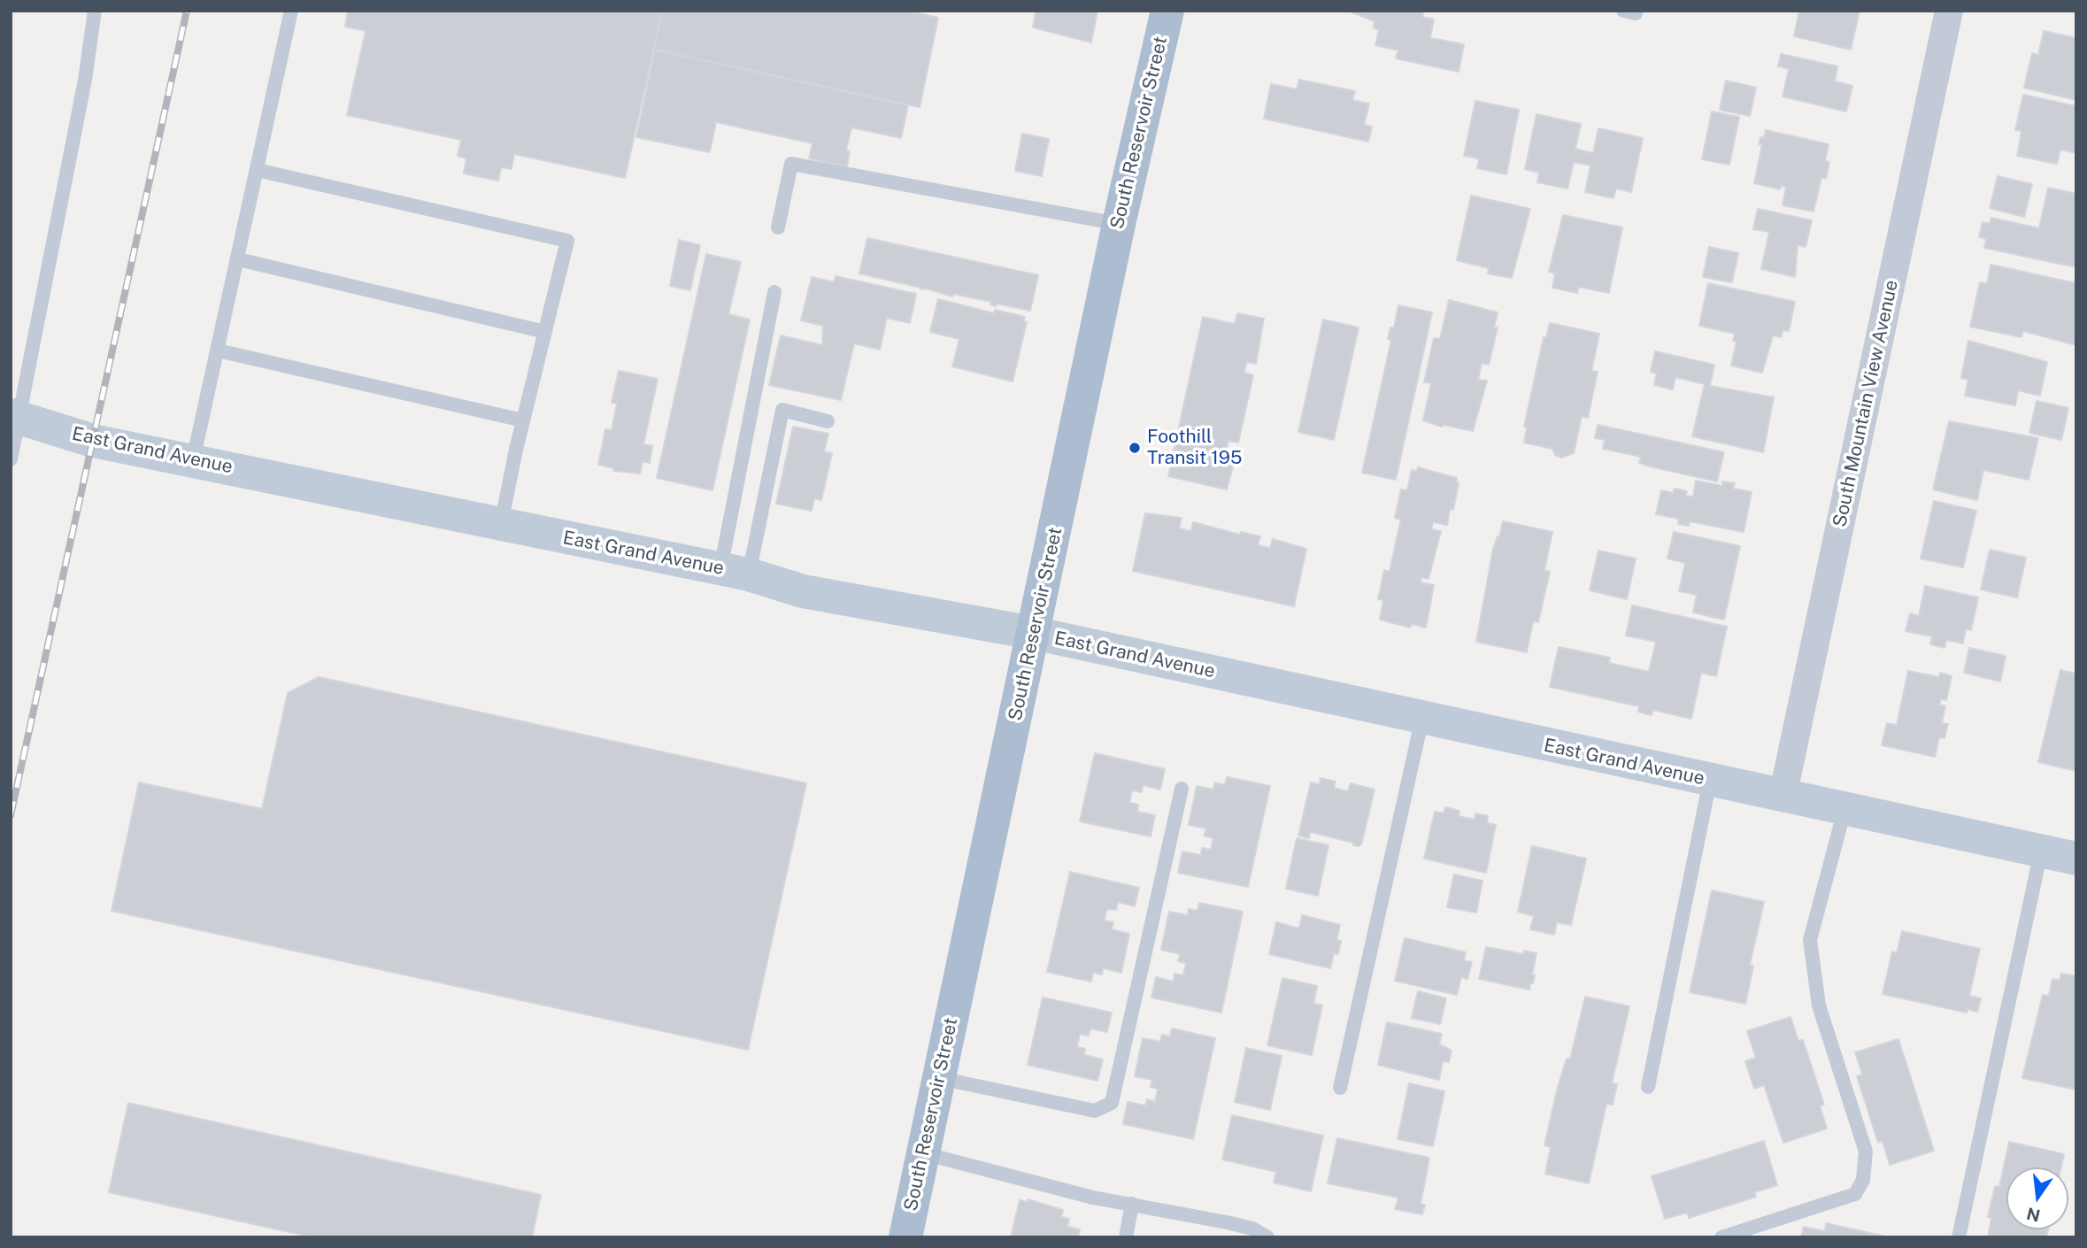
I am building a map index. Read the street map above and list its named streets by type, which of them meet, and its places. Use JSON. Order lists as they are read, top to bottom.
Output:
{
  "streets": {
    "main road": ["South Reservoir Street"],
    "street": ["South Mountain View Avenue", "East Grand Avenue"]
  },
  "crossings": [
    ["South Reservoir Street", "East Grand Avenue"],
    ["South Mountain View Avenue", "East Grand Avenue"]
  ],
  "places": ["Foothill Transit 195"],
  "north": "bottom"
}
